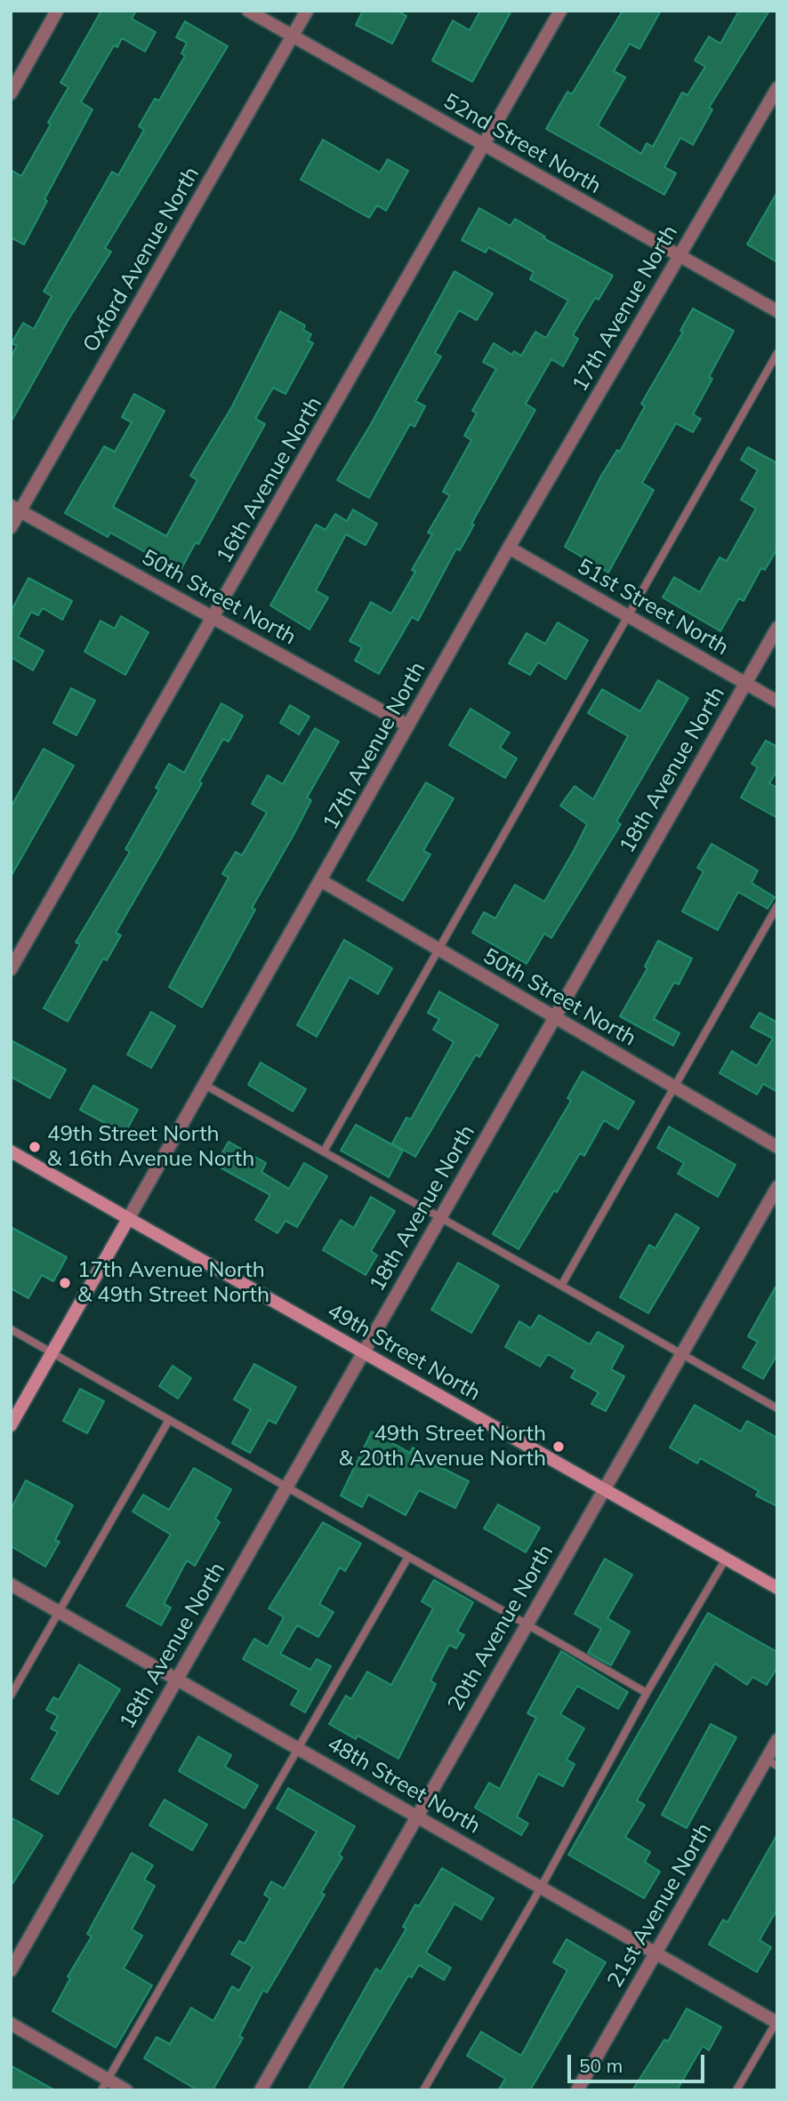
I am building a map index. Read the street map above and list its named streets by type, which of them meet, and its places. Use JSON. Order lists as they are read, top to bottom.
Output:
{
  "streets": {
    "main road": ["17th Avenue North", "49th Street North"],
    "street": [
      "52nd Street North",
      "Oxford Avenue North",
      "16th Avenue North",
      "50th Street North",
      "51st Street North",
      "18th Avenue North",
      "20th Avenue North",
      "48th Street North",
      "21st Avenue North"
    ]
  },
  "crossings": [
    ["52nd Street North", "Oxford Avenue North"],
    ["52nd Street North", "17th Avenue North"],
    ["52nd Street North", "16th Avenue North"],
    ["Oxford Avenue North", "50th Street North"],
    ["17th Avenue North", "50th Street North"],
    ["17th Avenue North", "51st Street North"],
    ["17th Avenue North", "49th Street North"],
    ["16th Avenue North", "50th Street North"],
    ["50th Street North", "18th Avenue North"],
    ["51st Street North", "18th Avenue North"],
    ["18th Avenue North", "49th Street North"],
    ["18th Avenue North", "48th Street North"],
    ["49th Street North", "20th Avenue North"],
    ["20th Avenue North", "48th Street North"],
    ["48th Street North", "21st Avenue North"]
  ],
  "places": ["49th Street North & 16th Avenue North", "17th Avenue North & 49th Street North", "49th Street North & 20th Avenue North"],
  "scale_bar": "50 m"
}
